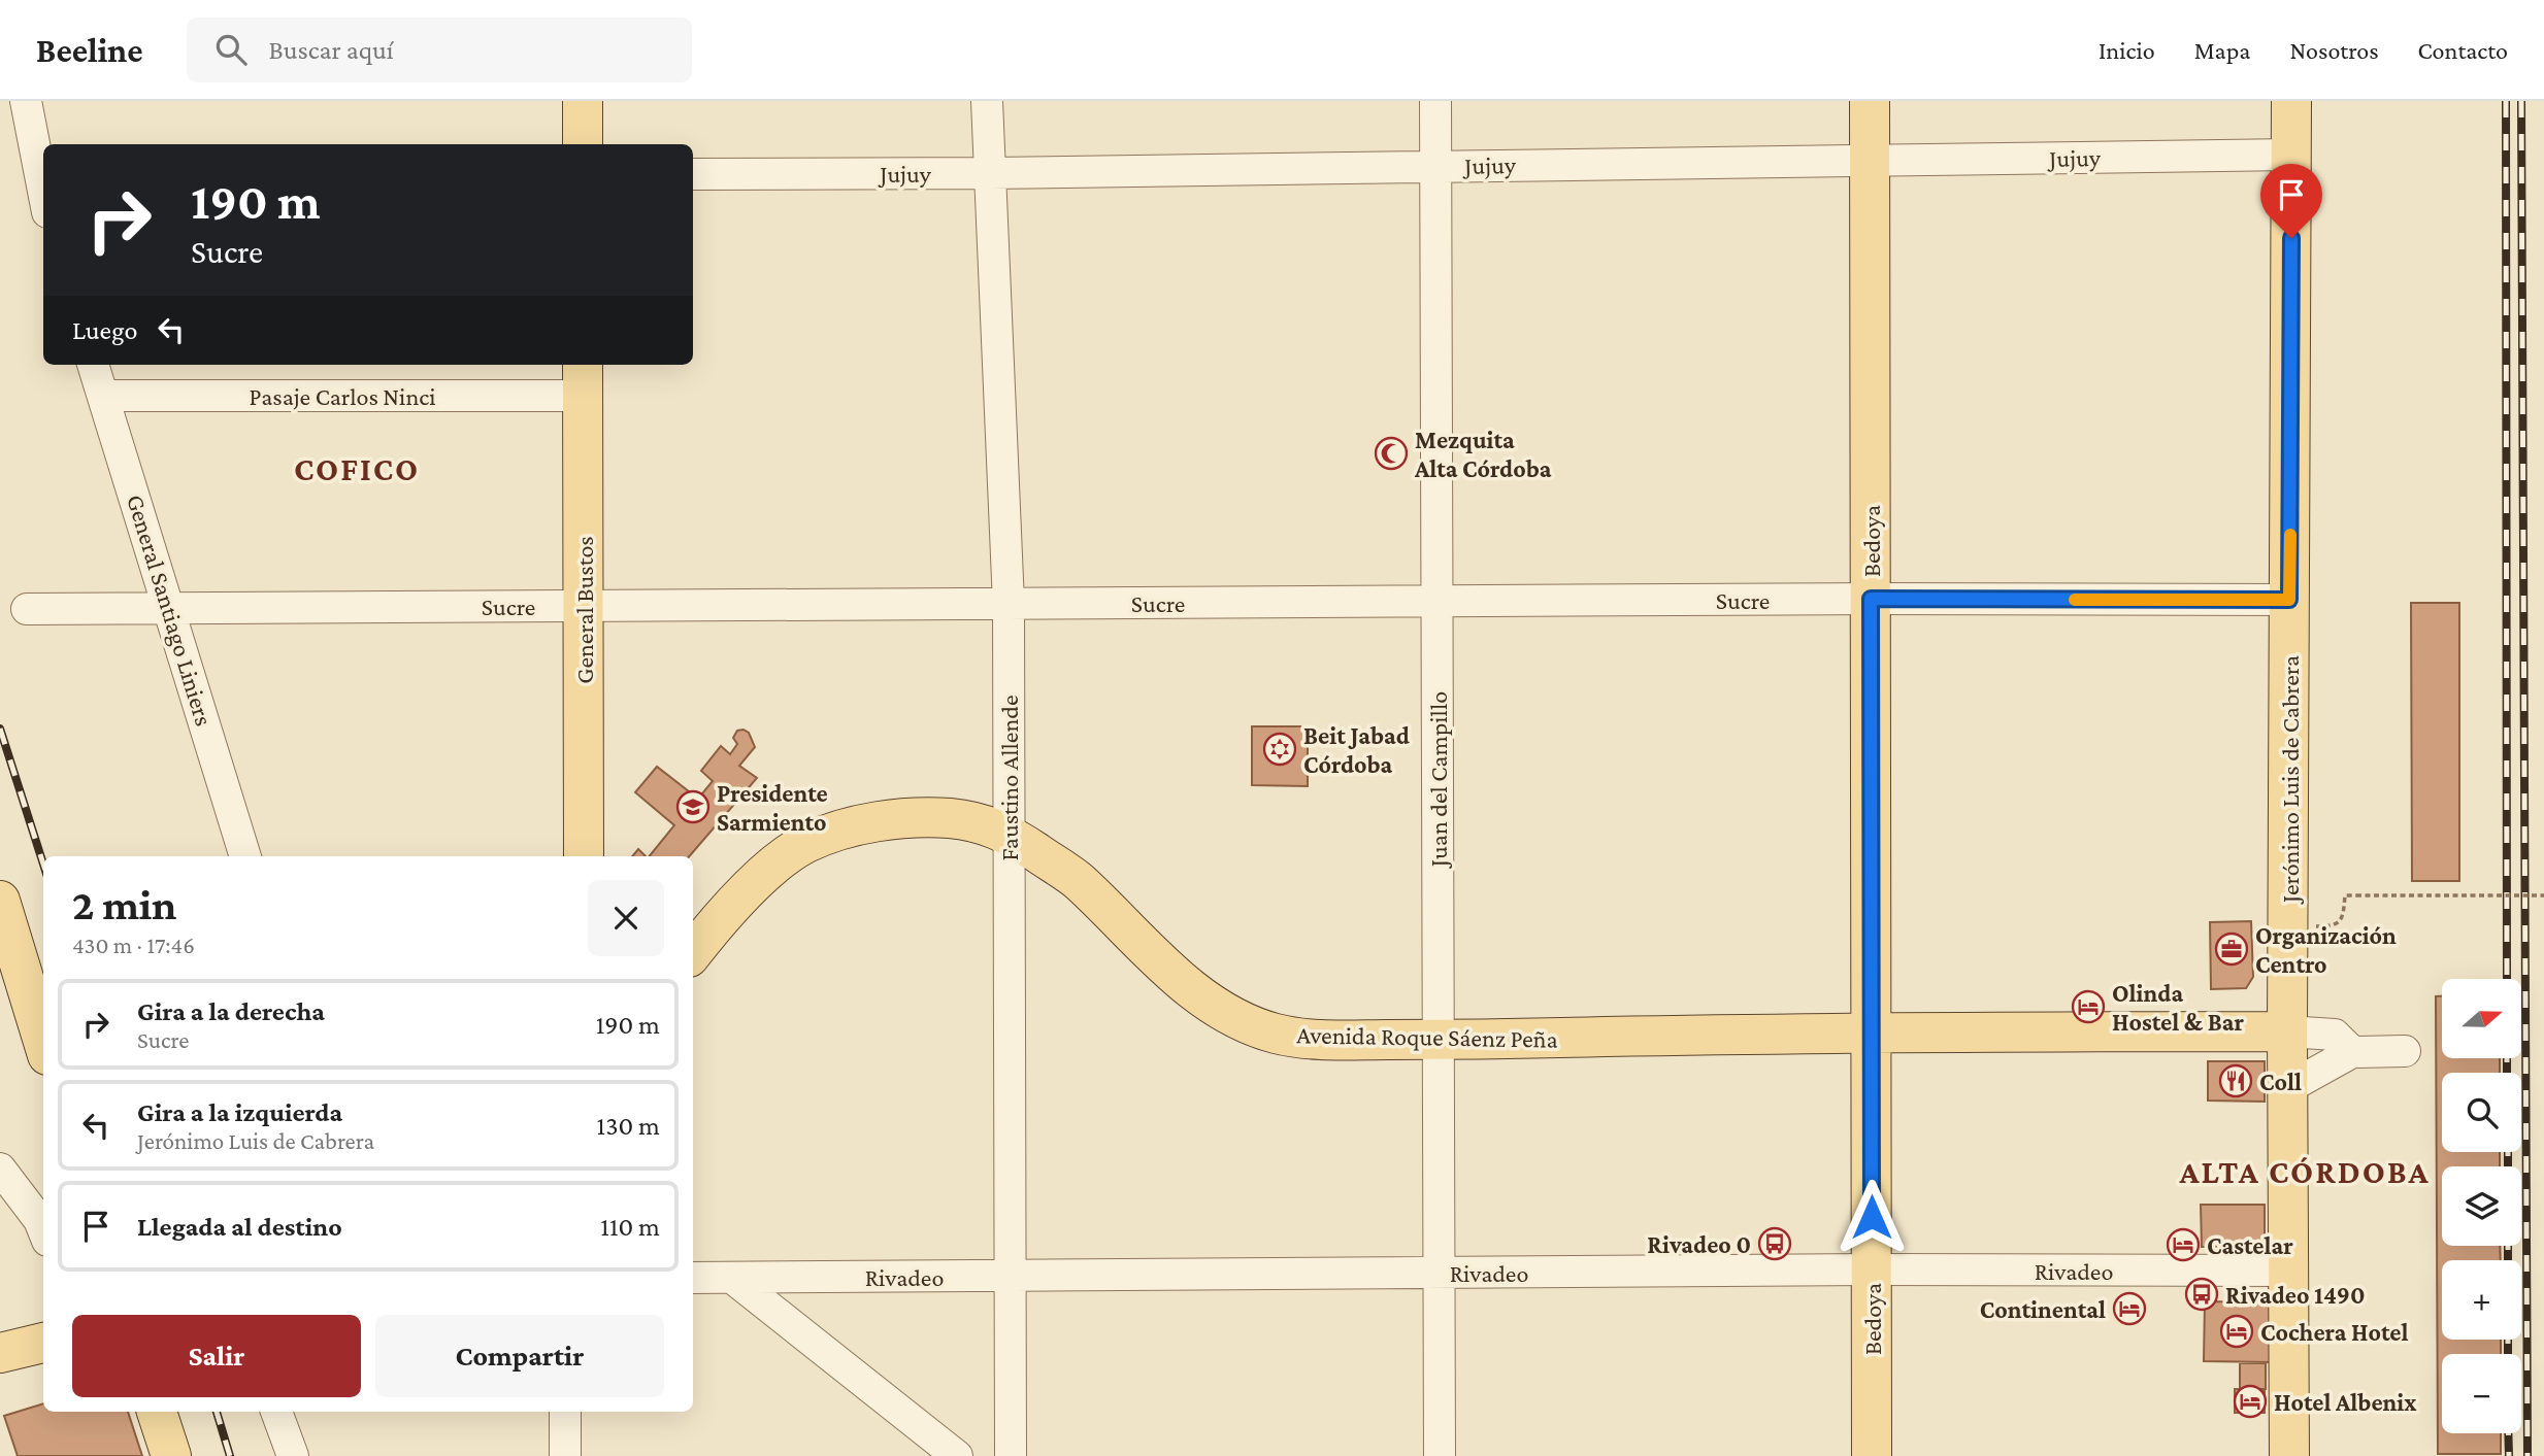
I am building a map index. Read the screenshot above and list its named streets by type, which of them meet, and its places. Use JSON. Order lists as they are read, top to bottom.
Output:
{
  "streets": {
    "main road": [
      "Bedoya",
      "General Bustos",
      "Jerónimo Luis de Cabrera",
      "Avenida Roque Sáenz Peña"
    ],
    "street": [
      "Jujuy",
      "Pasaje Carlos Ninci",
      "Sucre",
      "General Santiago Liniers",
      "Faustino Allende",
      "Juan del Campillo",
      "Rivadeo"
    ]
  },
  "crossings": [
    ["Jujuy", "Bedoya"],
    ["Jujuy", "Faustino Allende"],
    ["Jujuy", "Juan del Campillo"],
    ["Jujuy", "Jerónimo Luis de Cabrera"],
    ["Pasaje Carlos Ninci", "General Santiago Liniers"],
    ["Pasaje Carlos Ninci", "General Bustos"],
    ["Bedoya", "Sucre"],
    ["Bedoya", "Avenida Roque Sáenz Peña"],
    ["Bedoya", "Rivadeo"],
    ["Sucre", "General Santiago Liniers"],
    ["Sucre", "General Bustos"],
    ["Sucre", "Faustino Allende"],
    ["Sucre", "Juan del Campillo"],
    ["Sucre", "Jerónimo Luis de Cabrera"],
    ["Faustino Allende", "Avenida Roque Sáenz Peña"],
    ["Faustino Allende", "Rivadeo"],
    ["Juan del Campillo", "Avenida Roque Sáenz Peña"],
    ["Juan del Campillo", "Rivadeo"],
    ["Jerónimo Luis de Cabrera", "Avenida Roque Sáenz Peña"],
    ["Jerónimo Luis de Cabrera", "Rivadeo"]
  ],
  "districts": ["COFICO", "ALTA CÓRDOBA"],
  "places": {
    "mosque": ["Mezquita Alta Córdoba"],
    "synagogue": ["Beit Jabad Córdoba"],
    "school or university": ["Presidente Sarmiento"],
    "office": ["Organización Centro"],
    "hotel": [
      "Olinda Hostel & Bar",
      "Castelar",
      "Continental",
      "Cochera Hotel",
      "Hotel Albenix"
    ],
    "restaurant": ["Coll"],
    "bus stop": ["Rivadeo 0", "Rivadeo 1490"]
  },
  "north": "right",
  "page": {
    "header": "Beeline",
    "search": "Buscar aquí",
    "nav": [
      "Inicio",
      "Mapa",
      "Nosotros",
      "Contacto"
    ],
    "turn": ["190 m", "Sucre"],
    "then": "Luego",
    "heading": ["2 min", "430 m · 17:46"],
    "map_buttons": ["+", "−"],
    "list": [
      {
        "name": "Gira a la derecha",
        "note": "Sucre",
        "value": "190 m"
      },
      {
        "name": "Gira a la izquierda",
        "note": "Jerónimo Luis de Cabrera",
        "value": "130 m"
      },
      {
        "name": "Llegada al destino",
        "value": "110 m"
      }
    ],
    "buttons": ["Salir", "Compartir"]
  }
}
